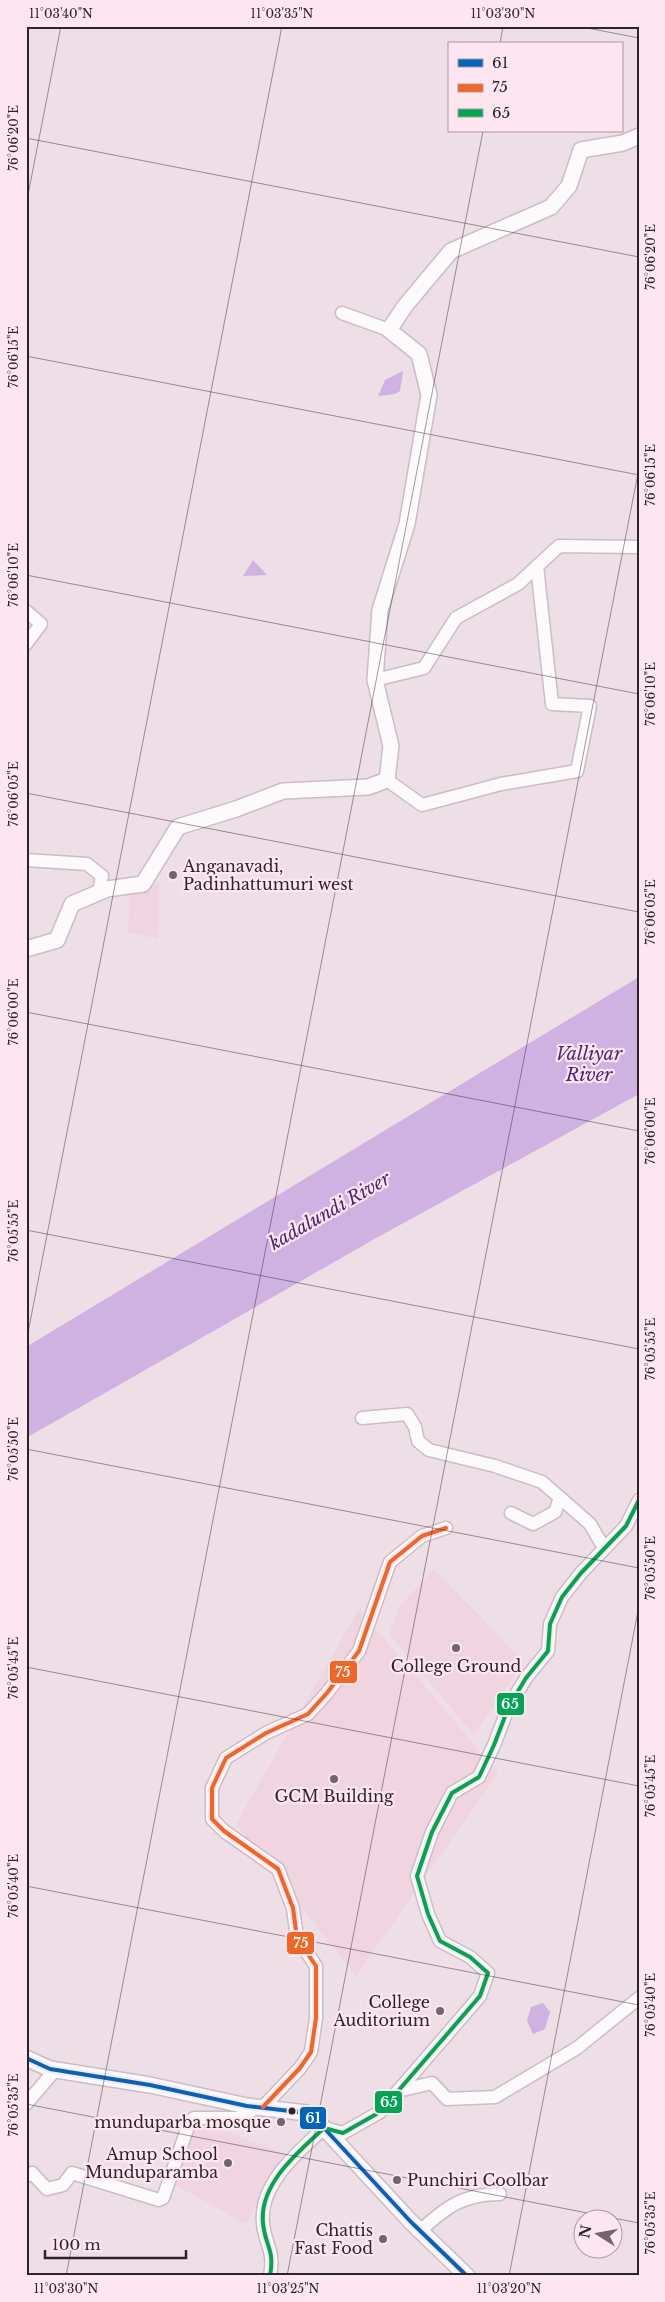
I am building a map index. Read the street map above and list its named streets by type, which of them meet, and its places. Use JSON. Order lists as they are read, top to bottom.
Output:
{
  "water": ["Valliyar River", "kadalundi River"],
  "places": [
    "Anganavadi, Padinhattumuri west",
    "College Ground",
    "GCM Building",
    "College Auditorium",
    "munduparba mosque",
    "Amup School Munduparamba",
    "Punchiri Coolbar",
    "Chattis Fast Food"
  ],
  "lines": ["transit line 65", "transit line 75", "transit line 61"],
  "legend": ["61", "75", "65"],
  "scale_bar": "100 m",
  "north": "left",
  "coordinates": [
    "11°03'40\"N",
    "11°03'35\"N",
    "11°03'30\"N",
    "76°06'20\"E",
    "76°06'15\"E",
    "76°06'10\"E",
    "76°06'05\"E",
    "76°06'00\"E",
    "76°05'55\"E",
    "76°05'50\"E",
    "76°05'45\"E",
    "76°05'40\"E",
    "76°05'35\"E",
    "11°03'25\"N",
    "11°03'20\"N"
  ]
}
